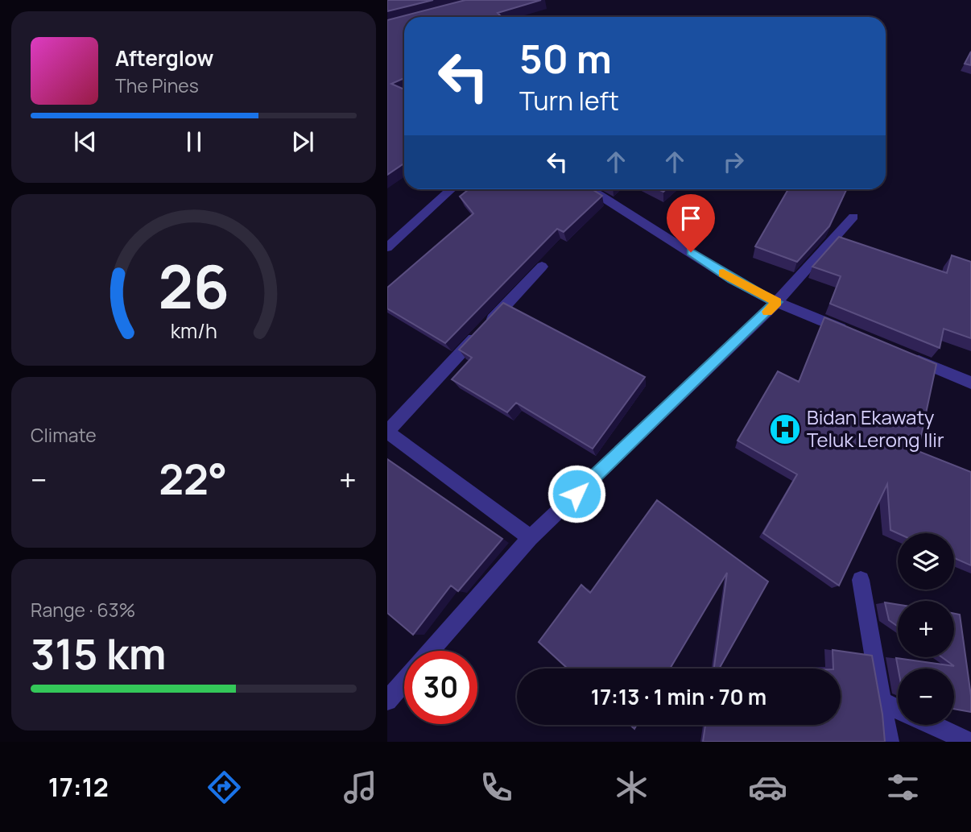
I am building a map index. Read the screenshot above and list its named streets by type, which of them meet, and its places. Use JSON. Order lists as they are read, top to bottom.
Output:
{
  "places": {
    "hospital": ["Bidan Ekawaty Teluk Lerong Ilir"]
  },
  "page": {
    "turn": ["50 m", "Turn left"],
    "song": ["Afterglow", "The Pines"],
    "tile": [
      "Climate",
      ["Range · 63%", "315 km"]
    ],
    "heat": ["−", "22°", "+"],
    "map_buttons": ["+", "−"],
    "limit": "30",
    "trip": "17:13 · 1 min · 70 m",
    "tabs": "17:12",
    "gauge": ["26", "km/h"]
  }
}
